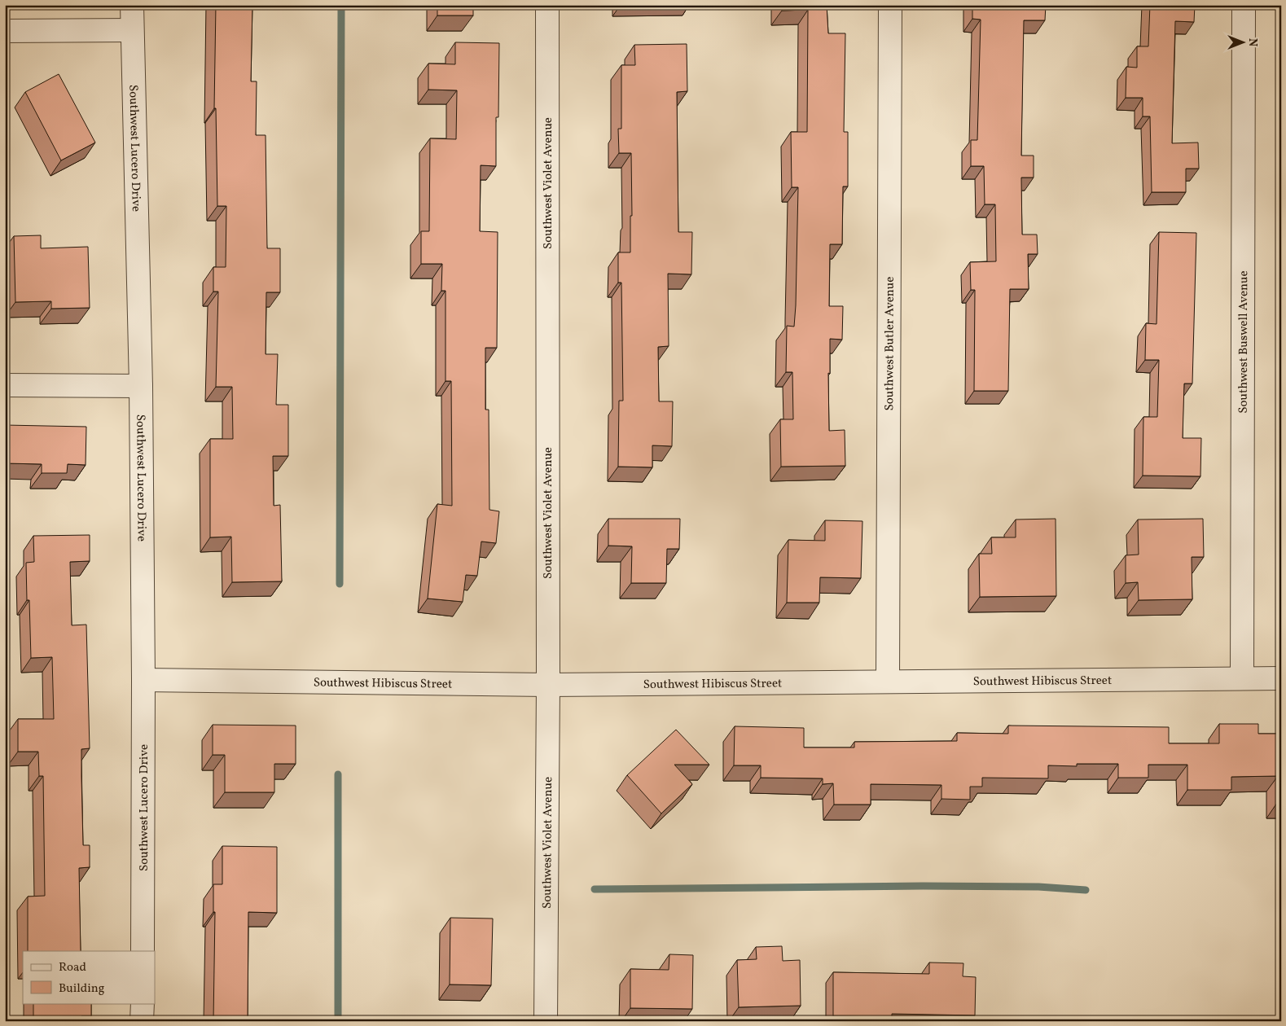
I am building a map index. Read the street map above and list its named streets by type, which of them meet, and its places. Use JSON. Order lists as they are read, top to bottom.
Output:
{
  "streets": {
    "street": [
      "Southwest Lucero Drive",
      "Southwest Violet Avenue",
      "Southwest Buswell Avenue",
      "Southwest Butler Avenue",
      "Southwest Hibiscus Street"
    ]
  },
  "crossings": [
    ["Southwest Lucero Drive", "Southwest Hibiscus Street"],
    ["Southwest Violet Avenue", "Southwest Hibiscus Street"],
    ["Southwest Buswell Avenue", "Southwest Hibiscus Street"],
    ["Southwest Butler Avenue", "Southwest Hibiscus Street"]
  ],
  "legend": ["Road", "Building"],
  "north": "right"
}
